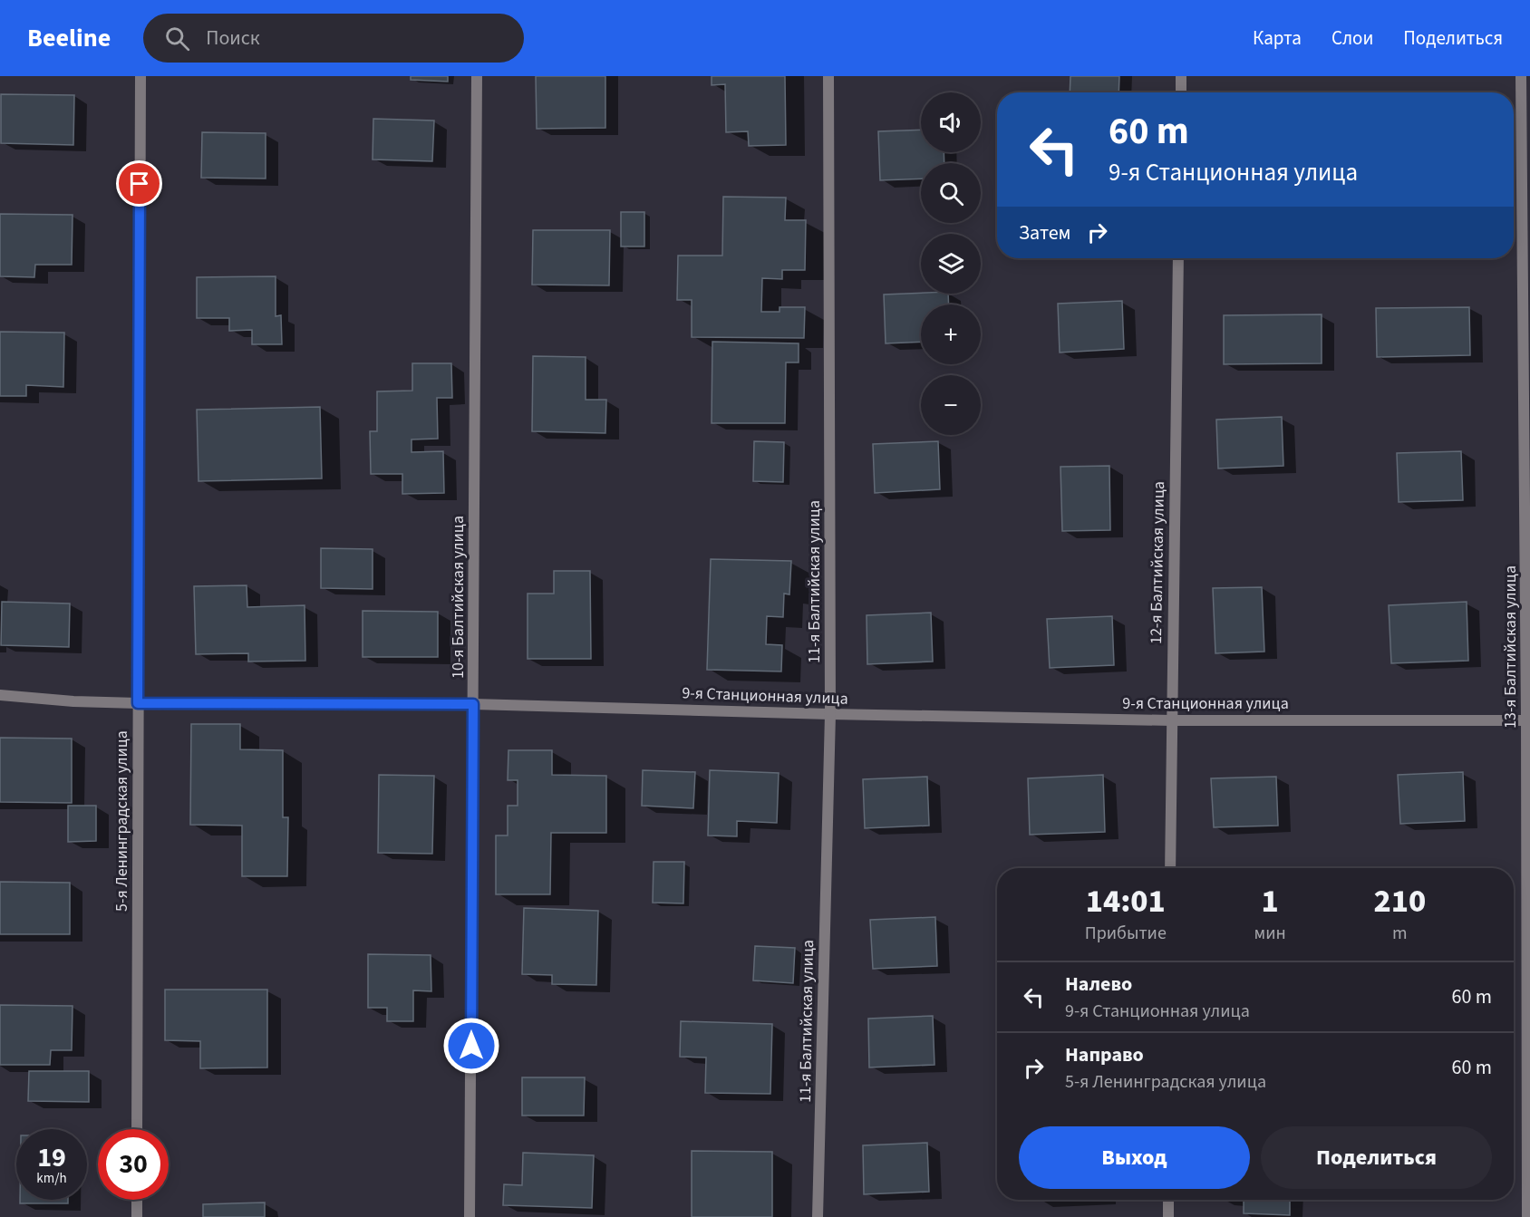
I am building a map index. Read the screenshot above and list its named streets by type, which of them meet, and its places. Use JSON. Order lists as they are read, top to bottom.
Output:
{
  "streets": {
    "street": [
      "12-я Балтийская улица",
      "11-я Балтийская улица",
      "10-я Балтийская улица",
      "13-я Балтийская улица",
      "9-я Станционная улица",
      "5-я Ленинградская улица"
    ]
  },
  "crossings": [
    ["12-я Балтийская улица", "9-я Станционная улица"],
    ["11-я Балтийская улица", "9-я Станционная улица"],
    ["10-я Балтийская улица", "9-я Станционная улица"],
    ["13-я Балтийская улица", "9-я Станционная улица"],
    ["9-я Станционная улица", "5-я Ленинградская улица"]
  ],
  "page": {
    "header": "Beeline",
    "search": "Поиск",
    "nav": ["Карта", "Слои", "Поделиться"],
    "map_buttons": ["+", "−"],
    "turn": ["60 m", "9-я Станционная улица"],
    "then": "Затем",
    "eta": [
      "14:01",
      "Прибытие",
      "1",
      "мин",
      "210",
      "m"
    ],
    "list": [
      {
        "name": "Налево",
        "note": "9-я Станционная улица",
        "value": "60 m"
      },
      {
        "name": "Направо",
        "note": "5-я Ленинградская улица",
        "value": "60 m"
      }
    ],
    "buttons": ["Выход", "Поделиться"],
    "speed": "19 km/h",
    "limit": "30"
  }
}
